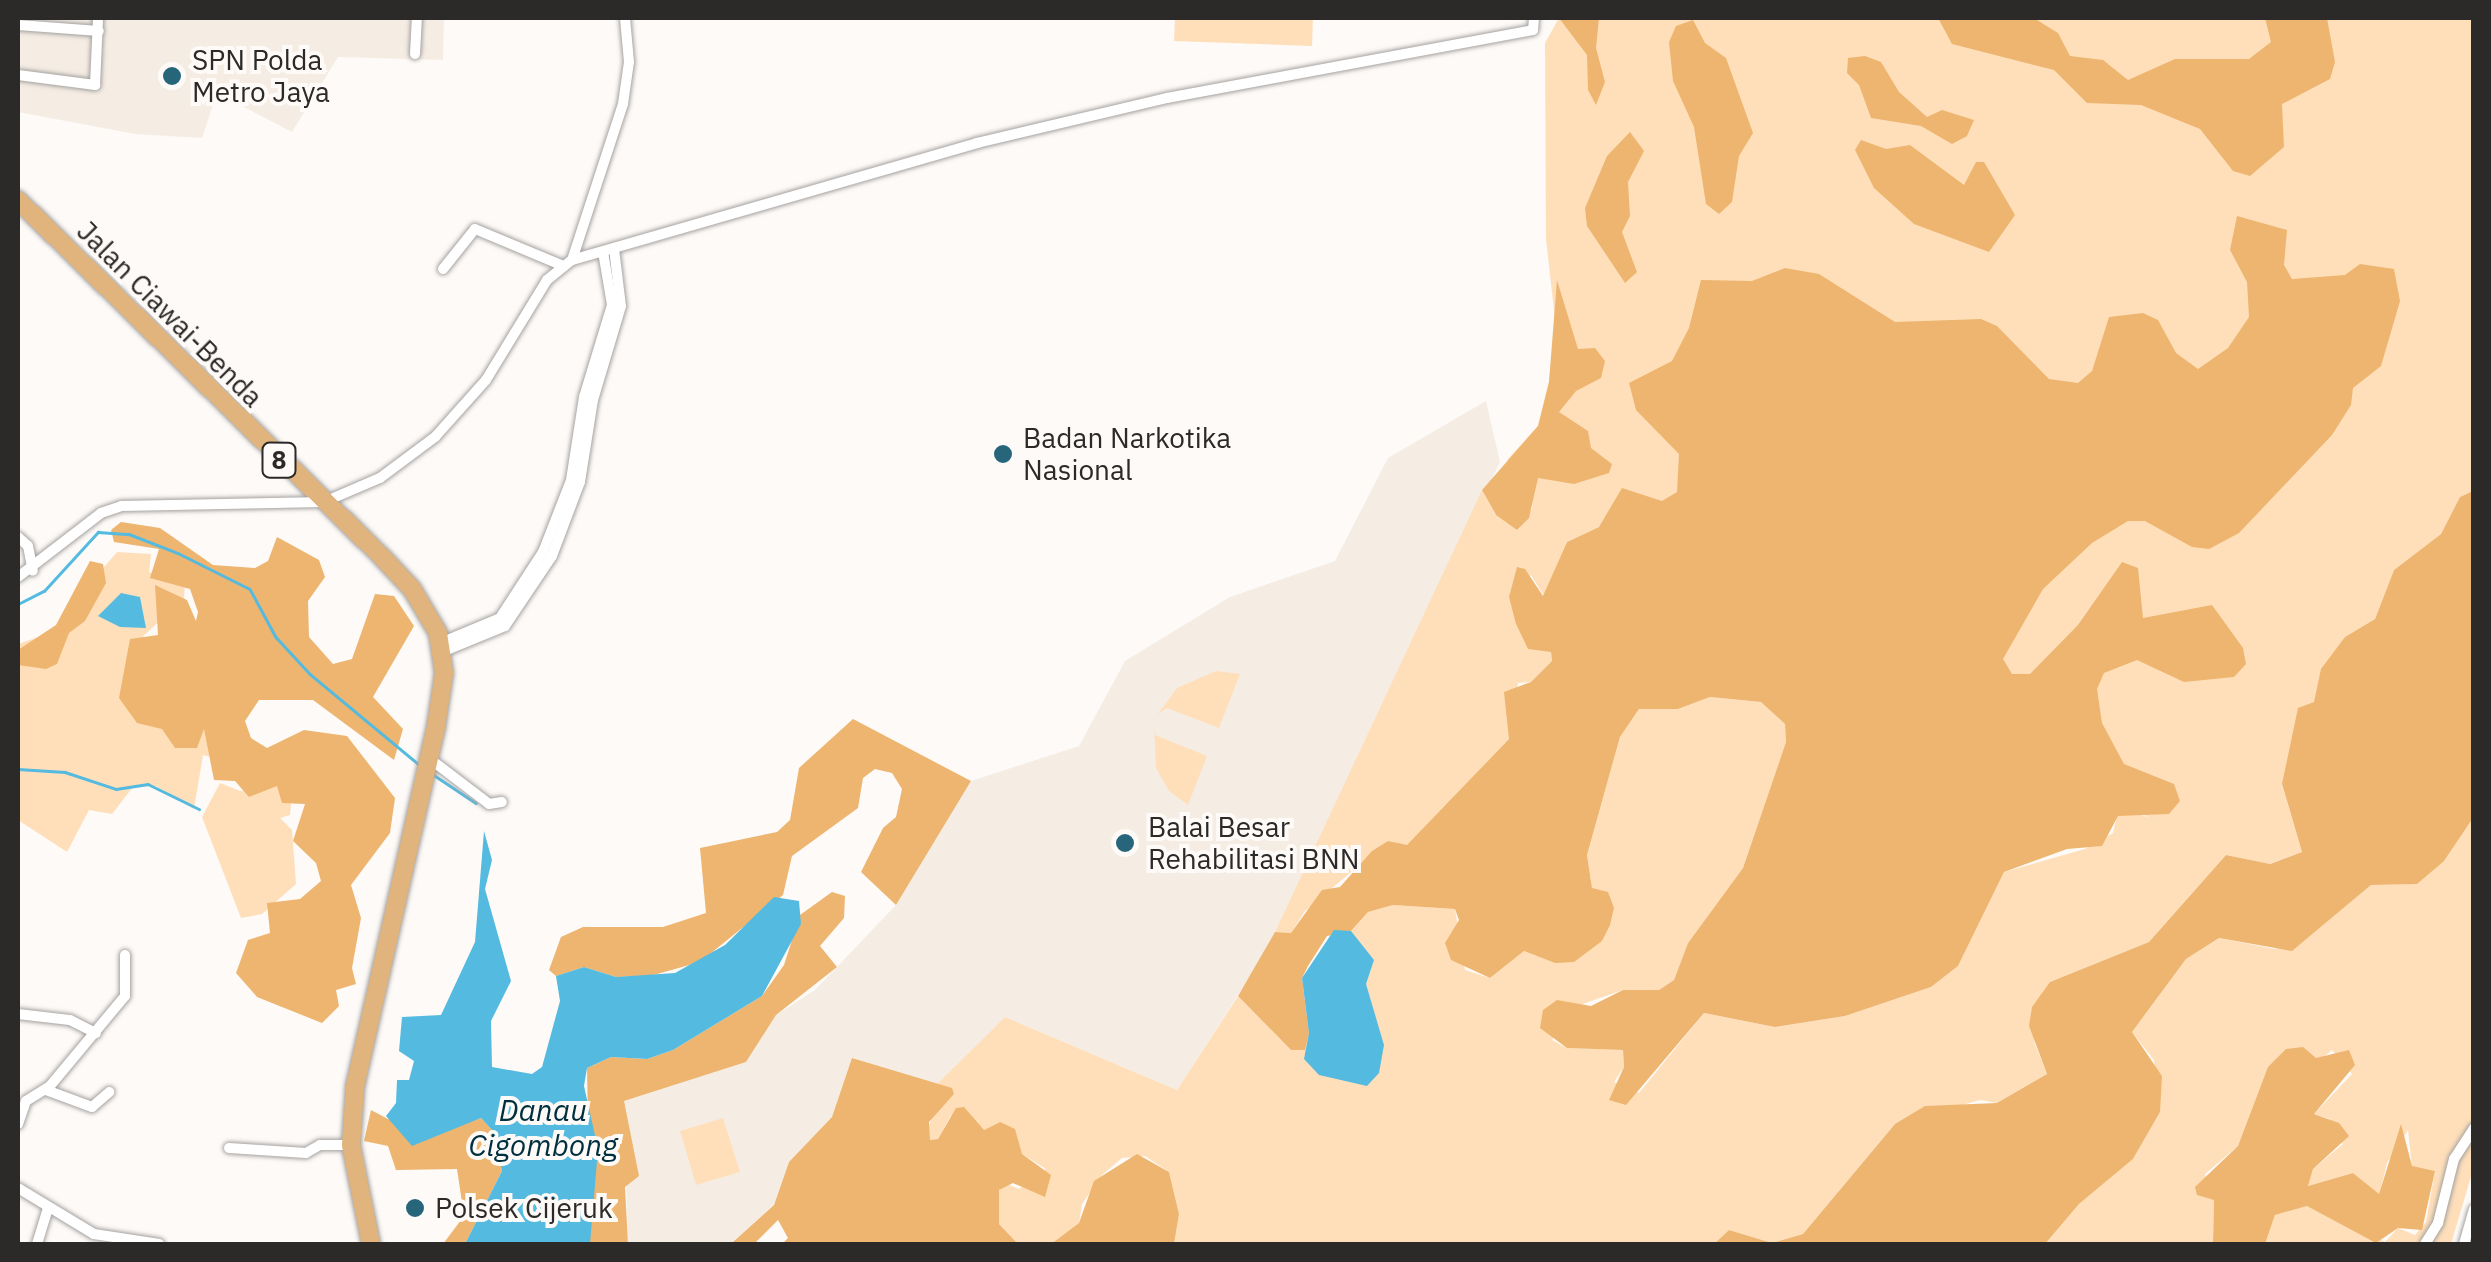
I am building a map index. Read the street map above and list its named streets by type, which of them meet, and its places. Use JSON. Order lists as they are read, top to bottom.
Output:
{
  "streets": {
    "highway": ["Jalan Ciawai-Benda", "8"]
  },
  "water": ["Danau Cigombong"],
  "places": [
    "SPN Polda Metro Jaya",
    "Badan Narkotika Nasional",
    "Balai Besar Rehabilitasi BNN",
    "Polsek Cijeruk"
  ]
}
